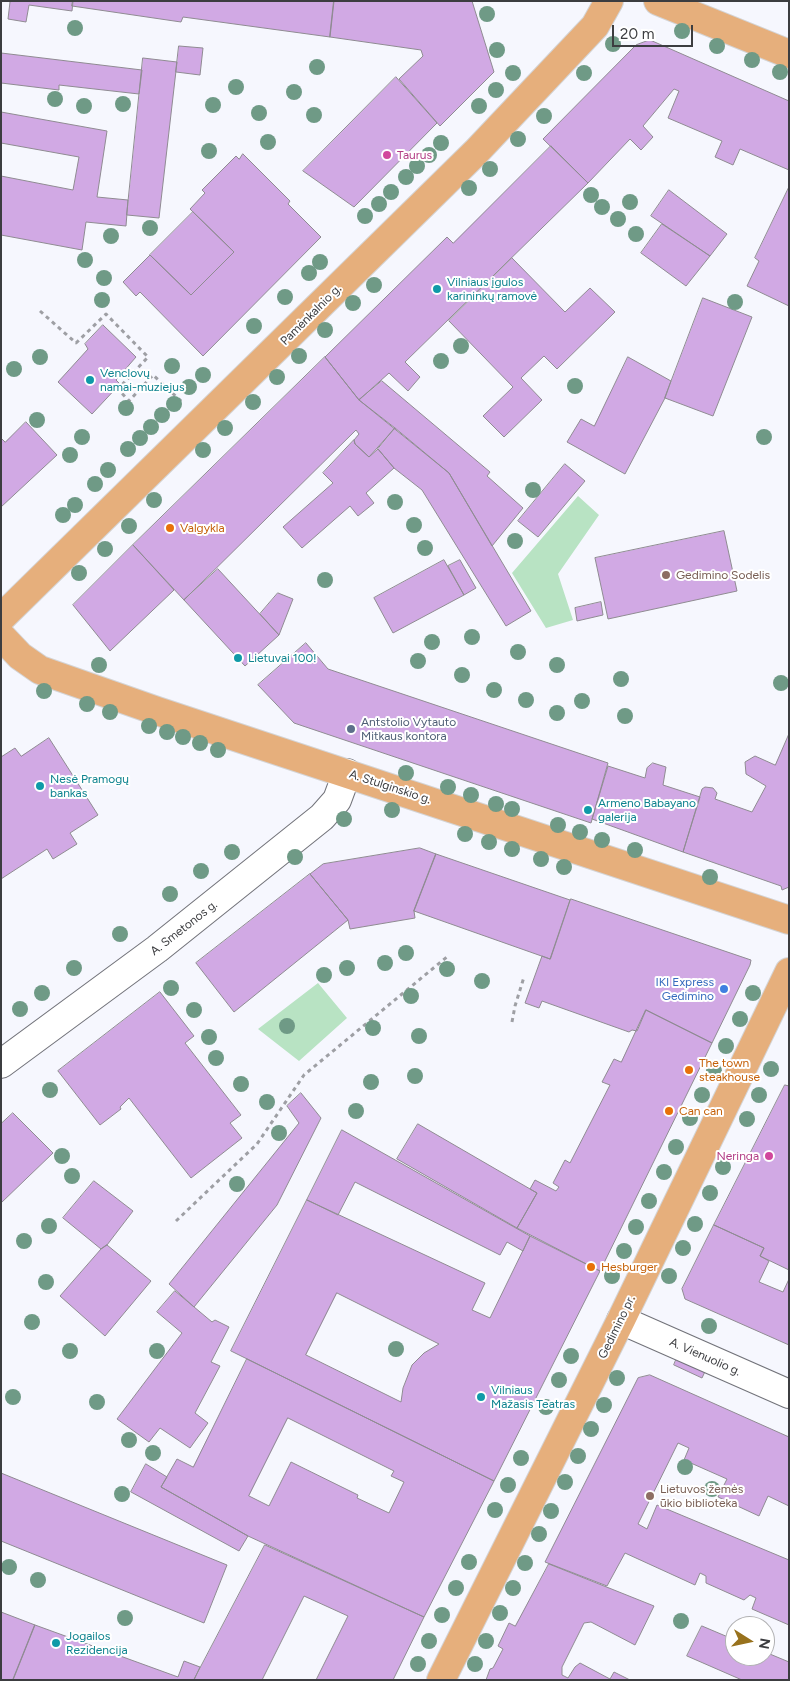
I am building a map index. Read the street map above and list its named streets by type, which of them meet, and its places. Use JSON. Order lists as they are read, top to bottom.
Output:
{
  "streets": {
    "main road": ["Pamėnkalnio g.", "A. Stulginskio g.", "Gedimino pr."],
    "street": ["A. Smetonos g.", "A. Vienuolio g."]
  },
  "crossings": [
    ["A. Stulginskio g.", "A. Smetonos g."],
    ["Gedimino pr.", "A. Vienuolio g."]
  ],
  "places": [
    "Taurus",
    "Vilniaus įgulos karininkų ramovė",
    "Venclovų namai-muziejus",
    "Valgykla",
    "Gedimino Sodelis",
    "Lietuvai 100!",
    "Antstolio Vytauto Mitkaus kontora",
    "Nesė Pramogų bankas",
    "Armeno Babayano galerija",
    "IKI Express Gedimino",
    "The town steakhouse",
    "Can can",
    "Neringa",
    "Hesburger",
    "Vilniaus Mažasis Teatras",
    "Lietuvos žemės ūkio biblioteka",
    "Jogailos Rezidencija"
  ],
  "scale_bar": "20 m",
  "north": "right"
}
